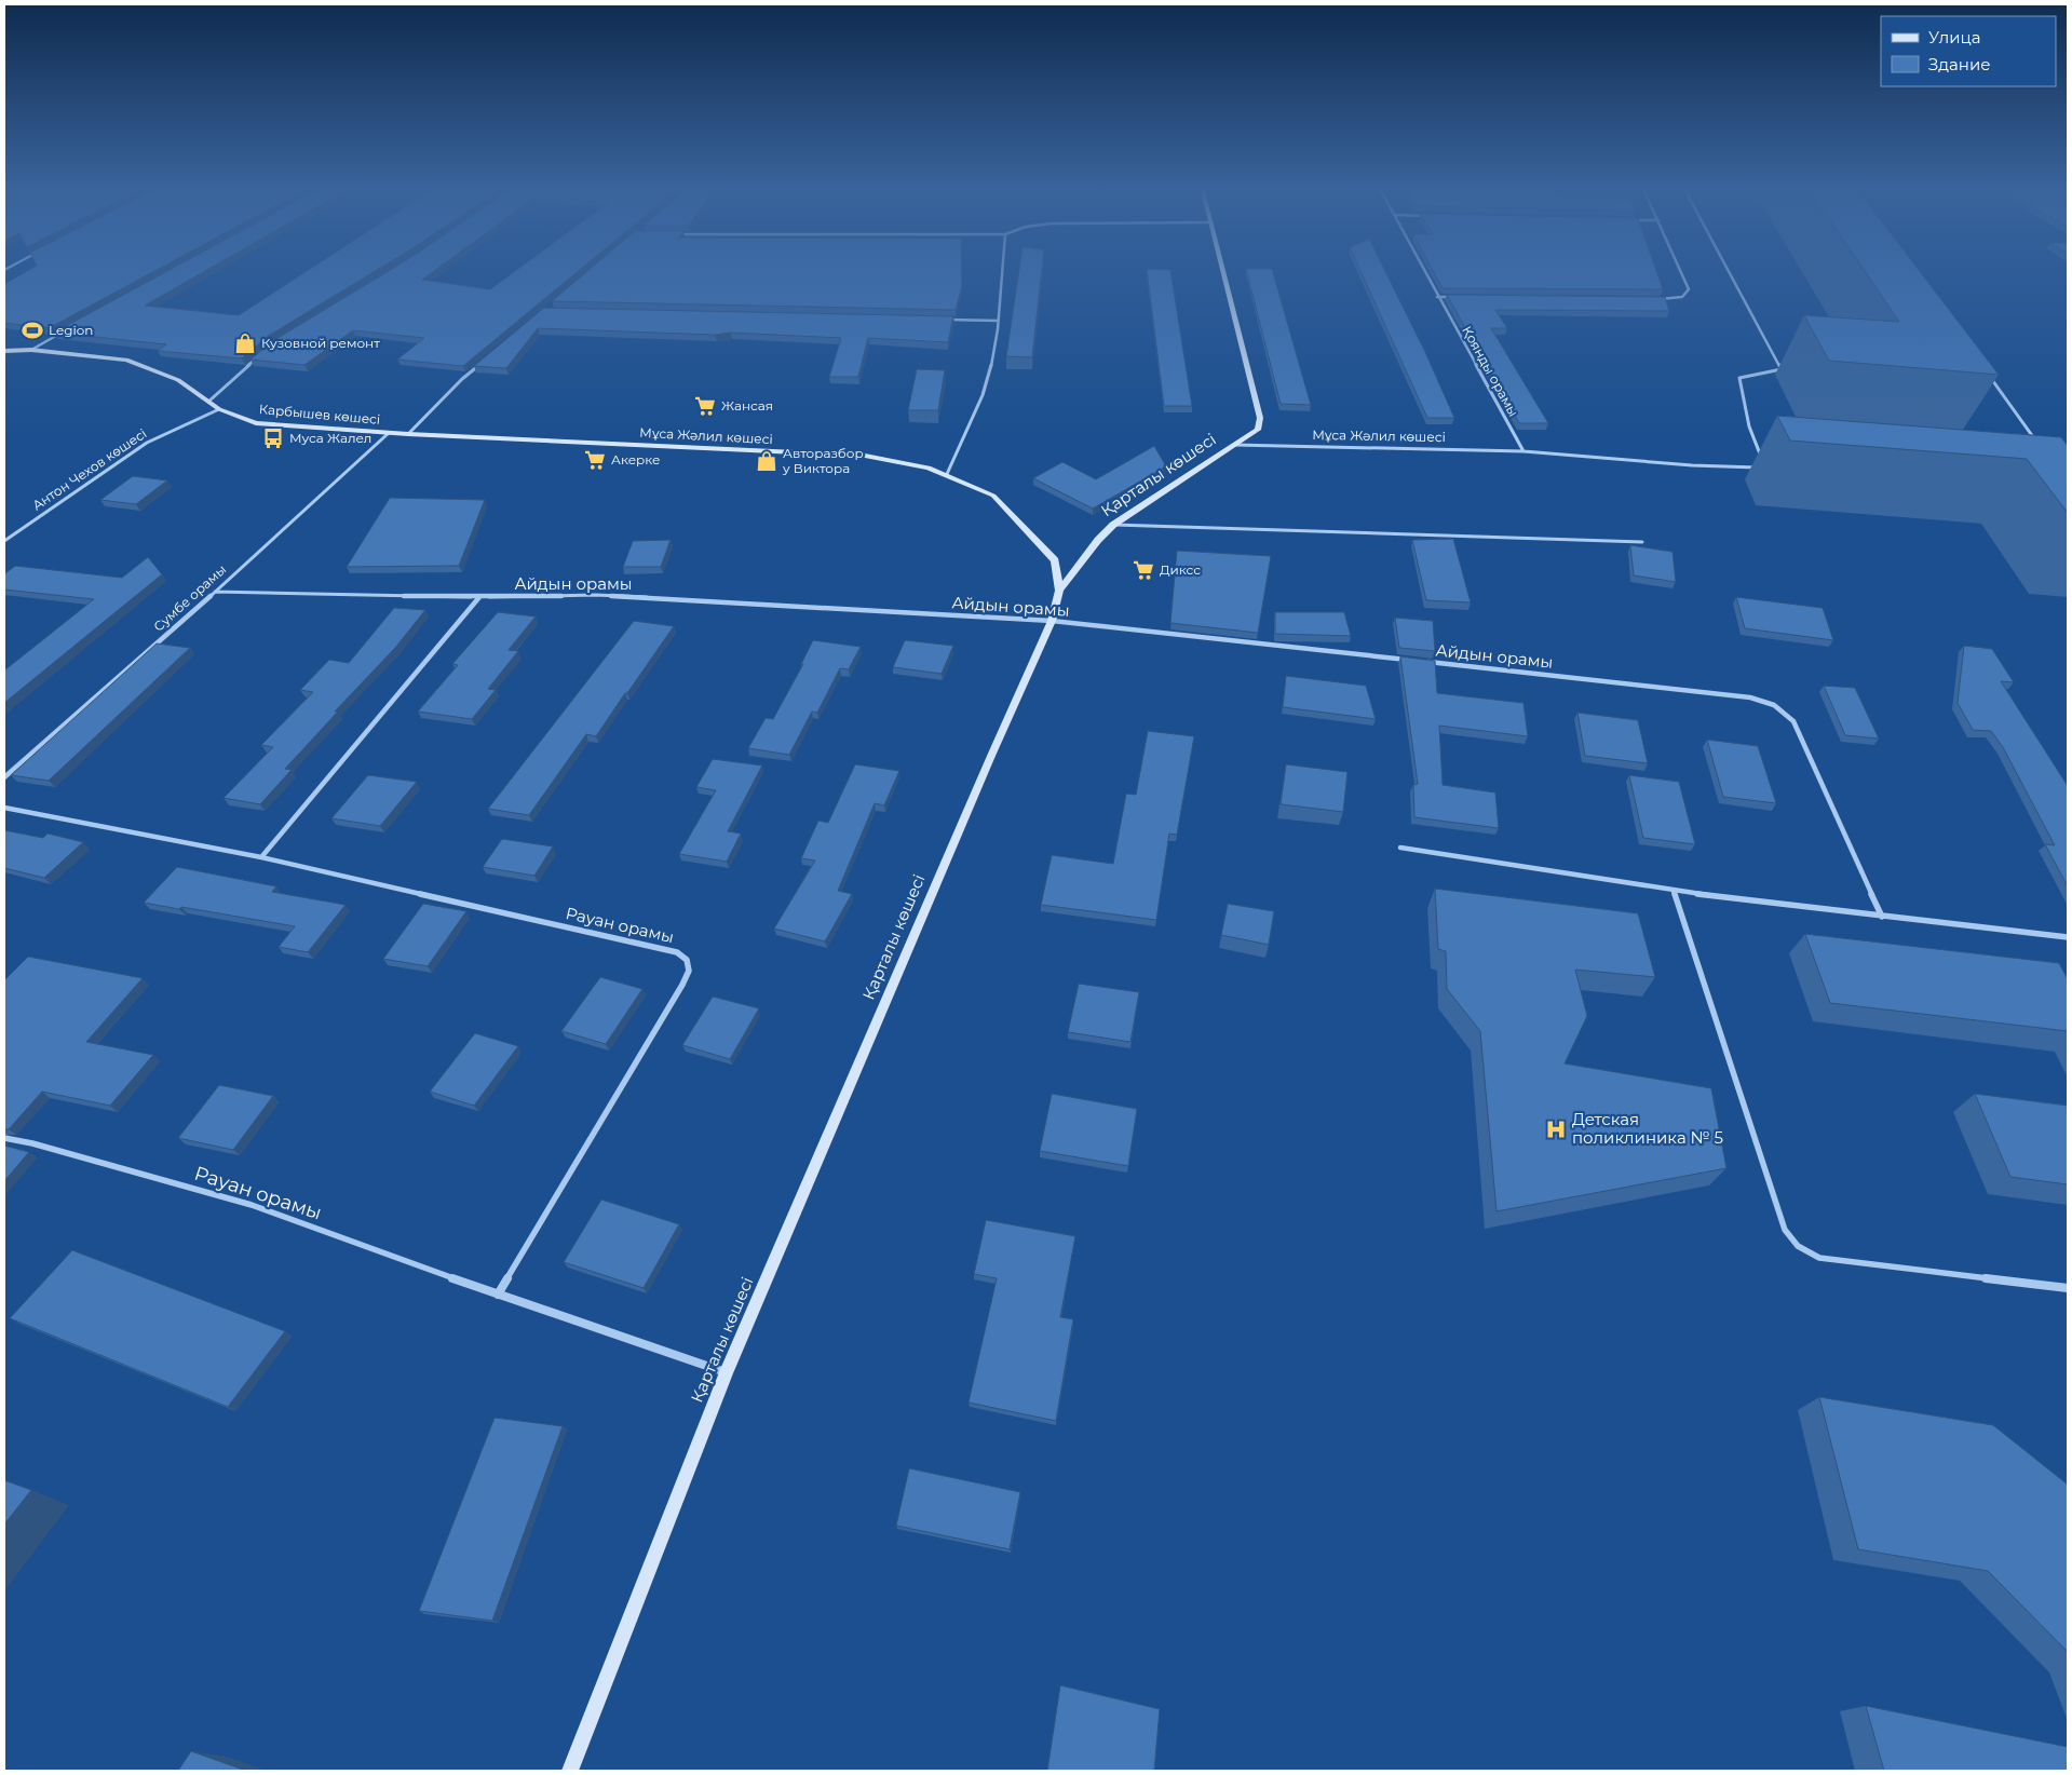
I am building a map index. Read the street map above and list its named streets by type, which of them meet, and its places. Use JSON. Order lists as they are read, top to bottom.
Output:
{
  "streets": {
    "street": [
      "Қоянды орамы",
      "Карбышев көшесі",
      "Мұса Жәлил көшесі",
      "Антон Чехов көшесі",
      "Қарталы көшесі",
      "Айдын орамы",
      "Сумбе орамы",
      "Рауан орамы"
    ]
  },
  "crossings": [
    ["Қоянды орамы", "Мұса Жәлил көшесі"],
    ["Карбышев көшесі", "Мұса Жәлил көшесі"],
    ["Карбышев көшесі", "Антон Чехов көшесі"],
    ["Карбышев көшесі", "Сумбе орамы"],
    ["Мұса Жәлил көшесі", "Қарталы көшесі"],
    ["Мұса Жәлил көшесі", "Сумбе орамы"],
    ["Қарталы көшесі", "Айдын орамы"],
    ["Қарталы көшесі", "Рауан орамы"],
    ["Айдын орамы", "Сумбе орамы"]
  ],
  "places": {
    "sports": ["Legion"],
    "shop": ["Кузовной ремонт", "Авторазбор у Виктора"],
    "supermarket": ["Жансая", "Акерке", "Диксс"],
    "bus stop": ["Муса Жалел"],
    "hospital": ["Детская поликлиника № 5"]
  },
  "legend": ["Улица", "Здание"]
}
